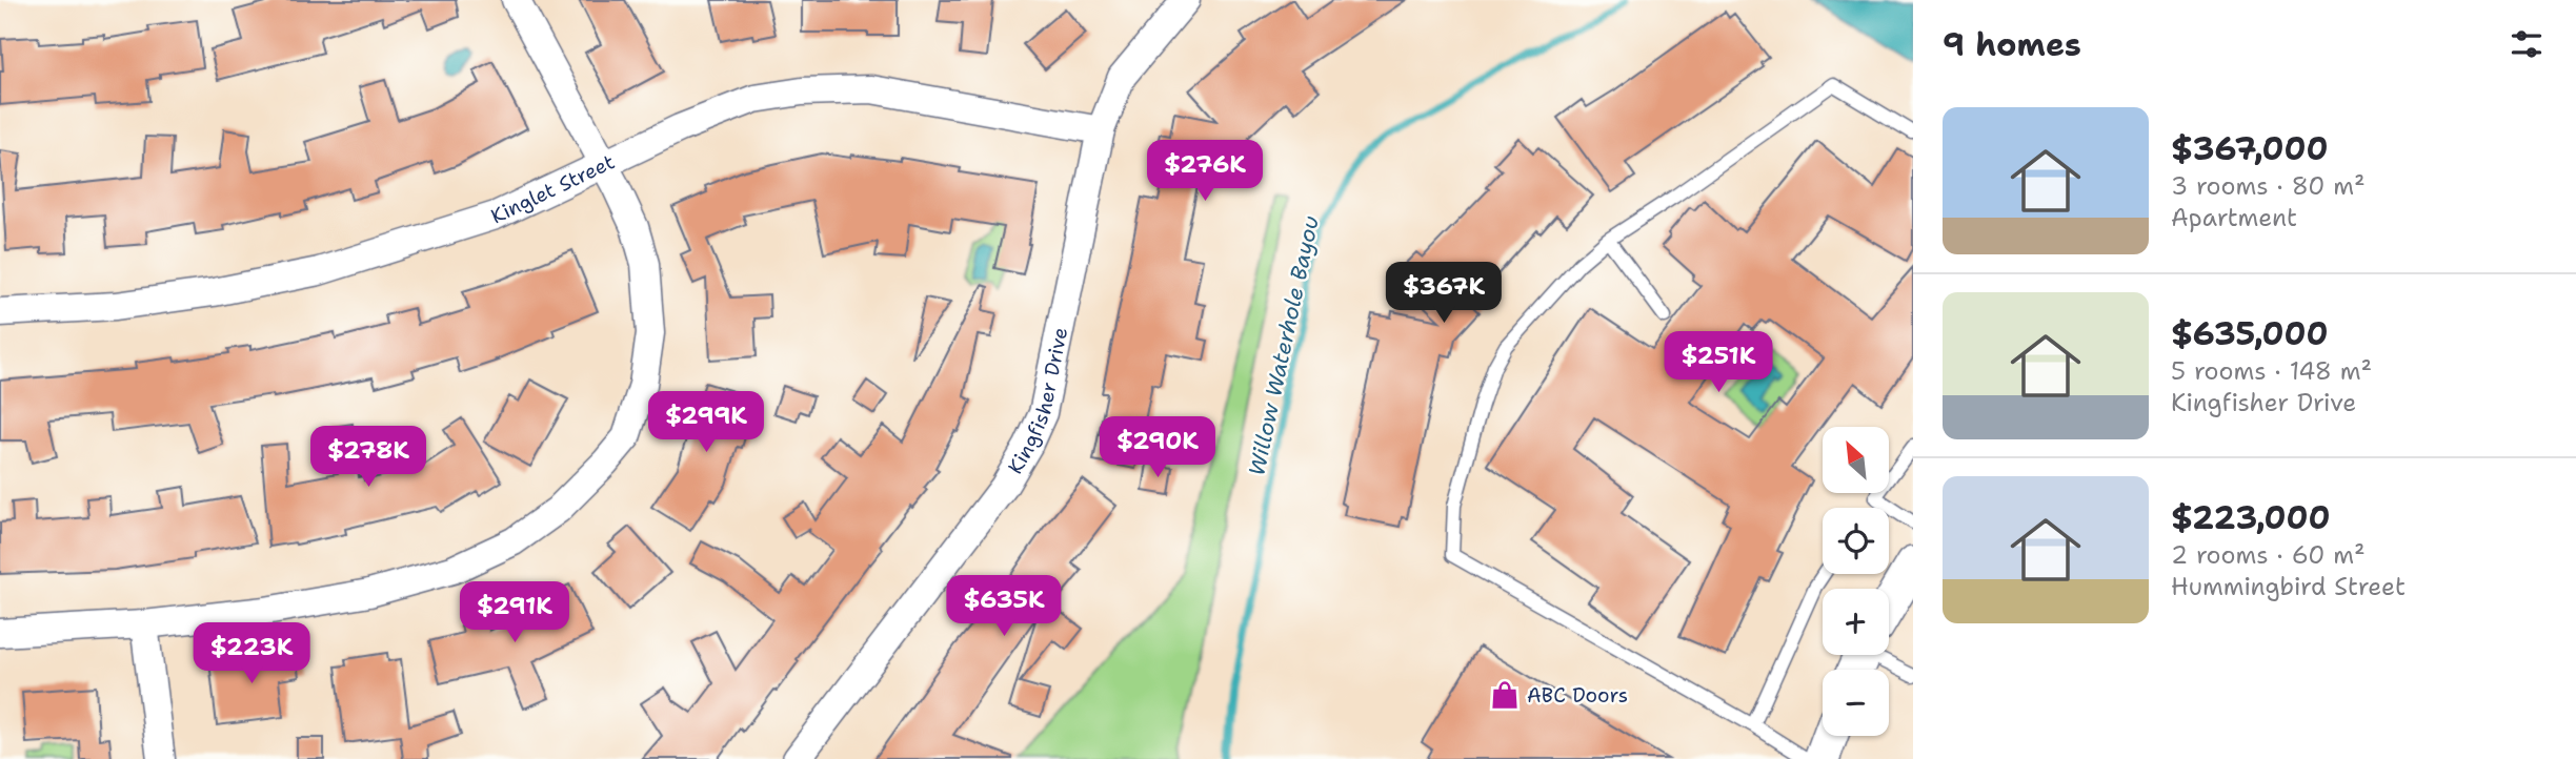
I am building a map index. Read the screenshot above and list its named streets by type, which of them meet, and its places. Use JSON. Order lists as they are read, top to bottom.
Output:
{
  "streets": {
    "street": ["Kinglet Street", "Kingfisher Drive"]
  },
  "crossings": [
    ["Kinglet Street", "Kingfisher Drive"]
  ],
  "water": ["Willow Waterhole Bayou"],
  "places": {
    "shop": ["ABC Doors"]
  },
  "north": "top left",
  "page": {
    "heading": "9 homes",
    "list": [
      {
        "name": "$367,000",
        "note": "3 rooms · 80 m² · Apartment"
      },
      {
        "name": "$635,000",
        "note": "5 rooms · 148 m² · Kingfisher Drive"
      },
      {
        "name": "$223,000",
        "note": "2 rooms · 60 m² · Hummingbird Street"
      }
    ],
    "price": [
      "$276K",
      "$367K",
      "$251K",
      "$299K",
      "$290K",
      "$278K",
      "$635K",
      "$291K",
      "$223K"
    ],
    "map_buttons": ["+", "−"]
  }
}
